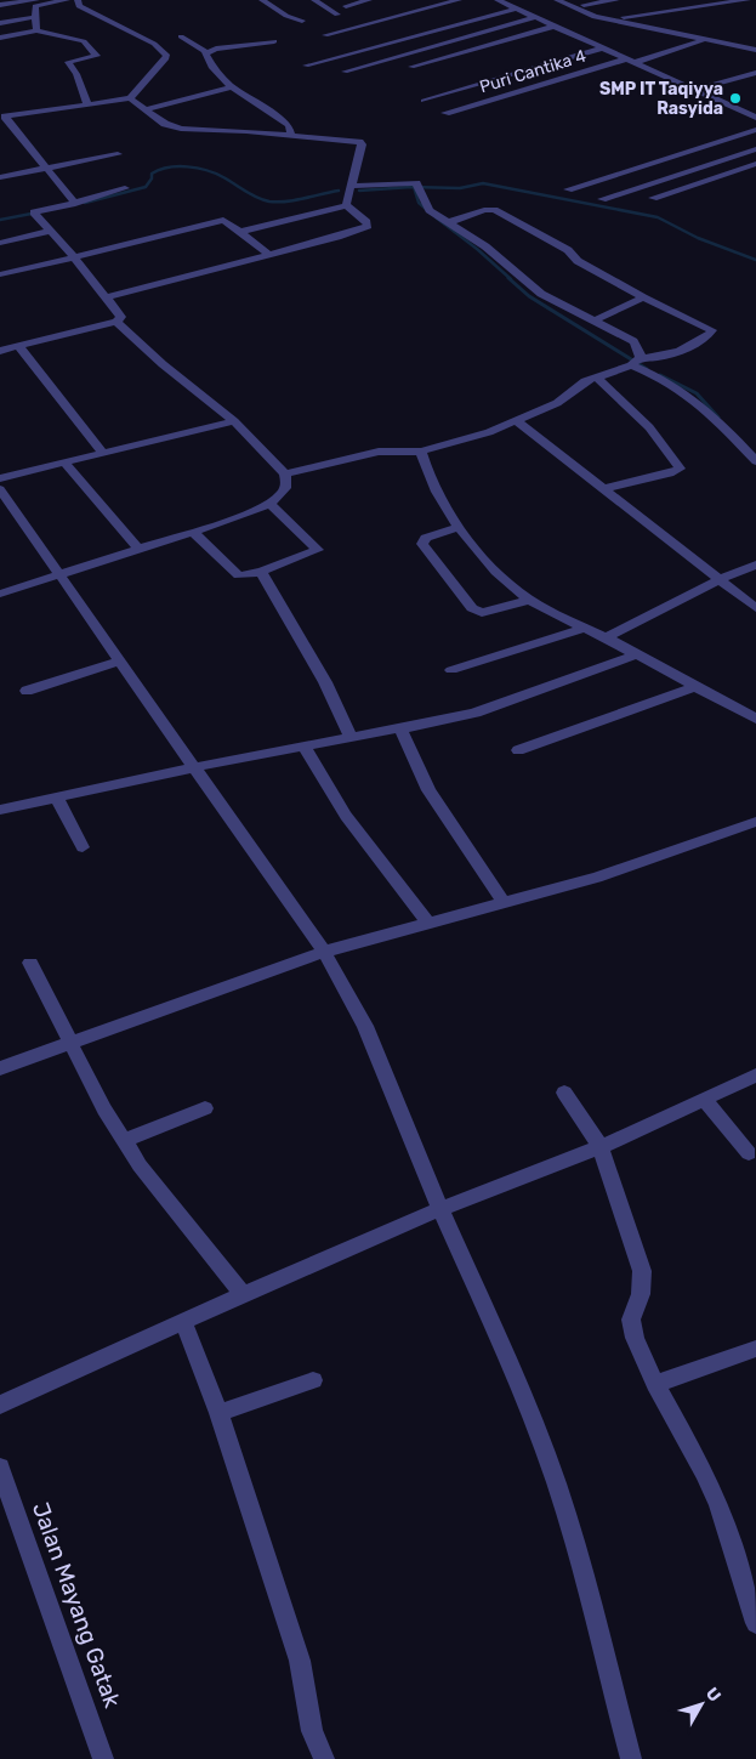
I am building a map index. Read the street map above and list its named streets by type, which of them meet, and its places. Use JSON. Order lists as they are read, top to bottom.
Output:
{
  "streets": {
    "street": ["Puri Cantika 4", "Jalan Mayang Gatak"]
  },
  "places": ["SMP IT Taqiyya Rasyida"],
  "north": "top right"
}
